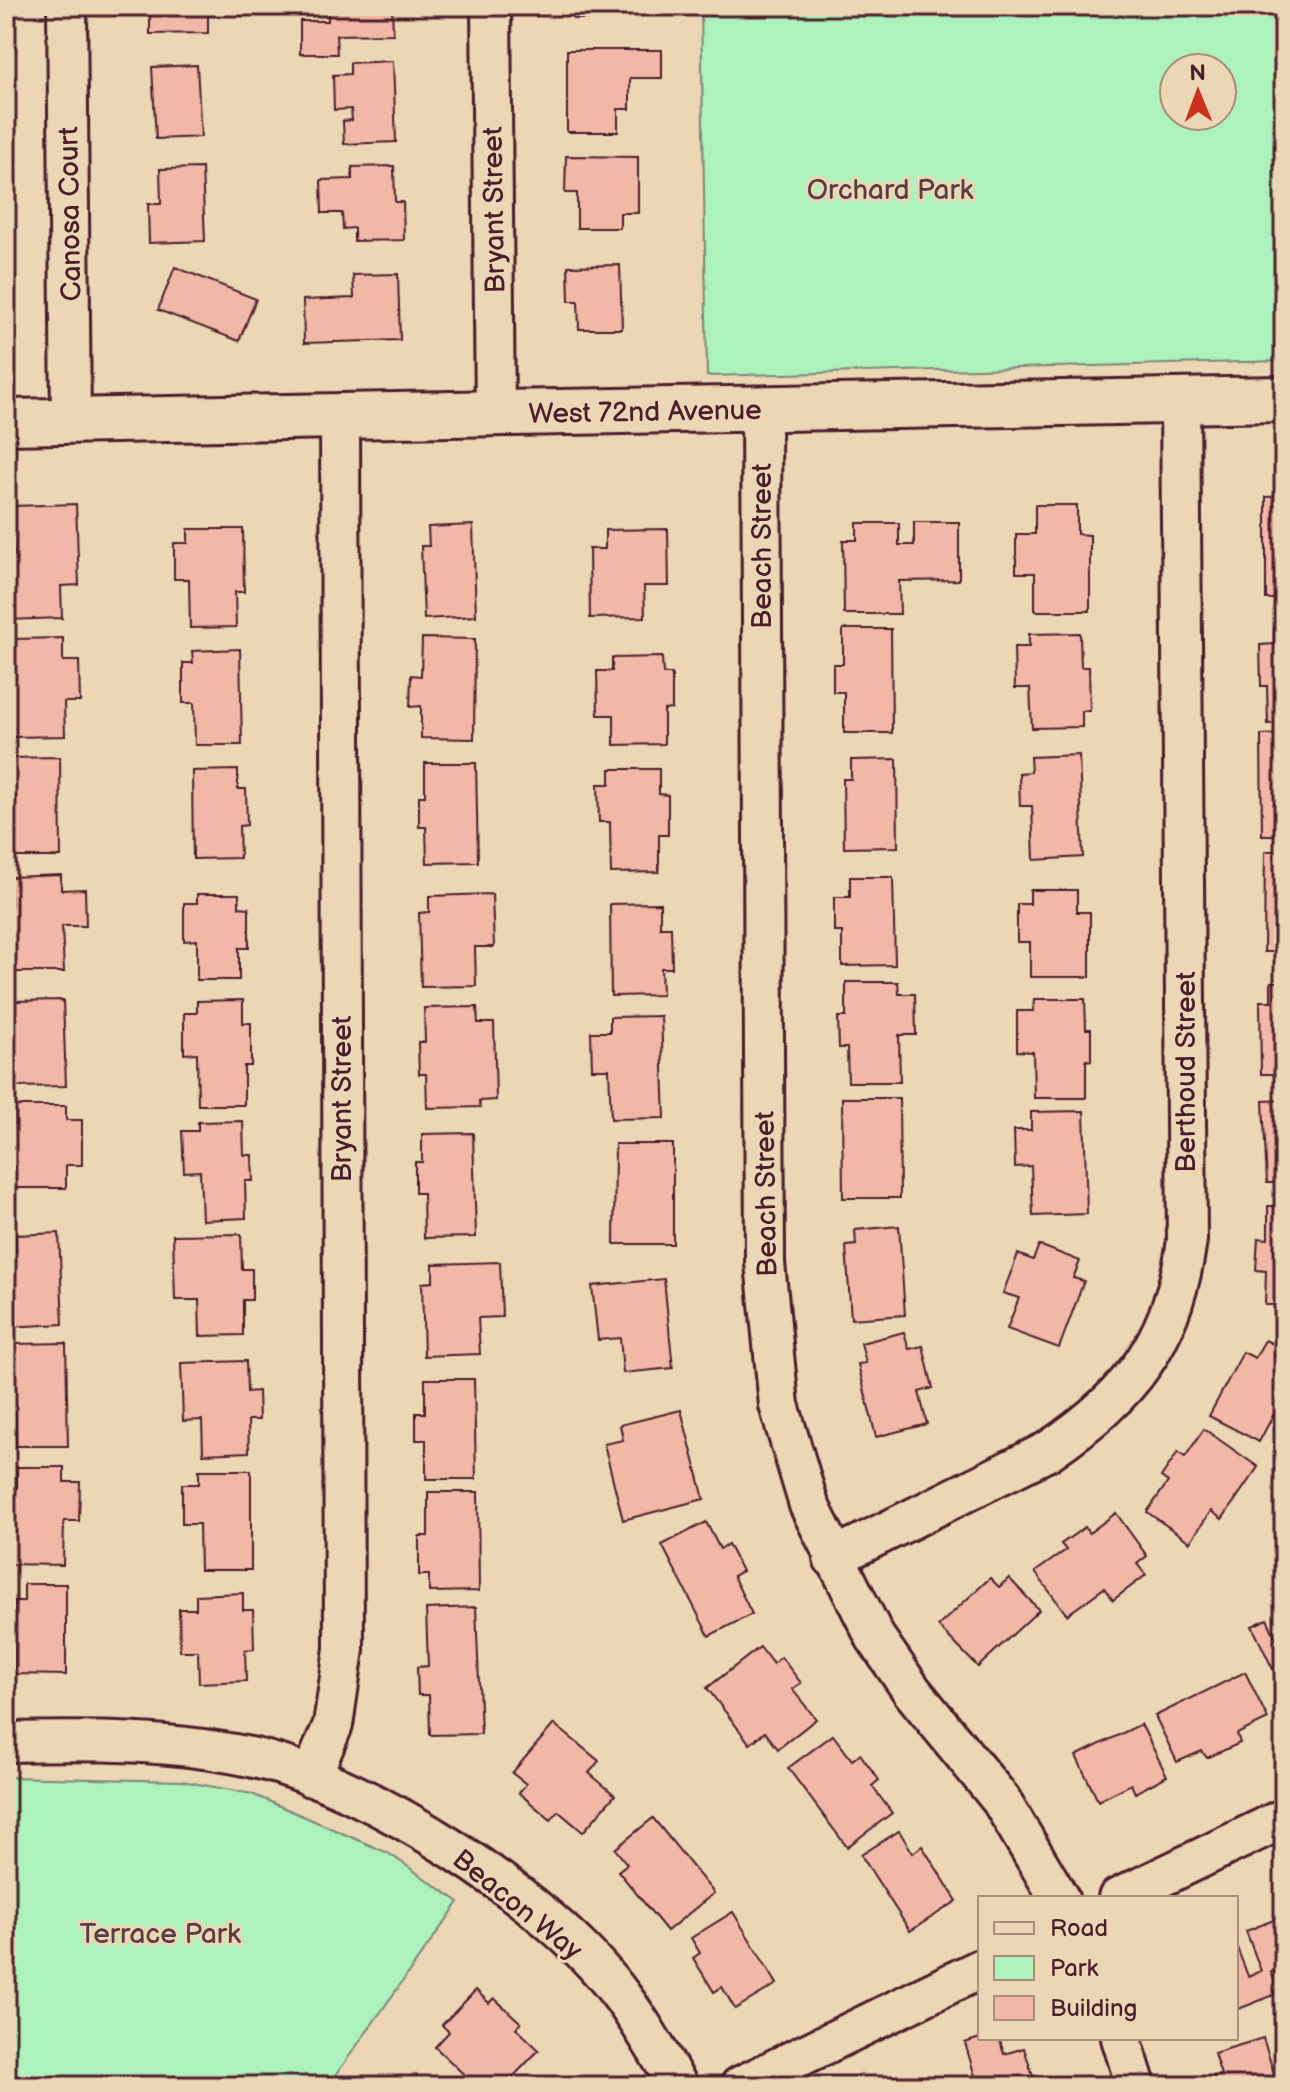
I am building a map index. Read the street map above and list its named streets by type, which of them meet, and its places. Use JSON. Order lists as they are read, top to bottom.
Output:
{
  "streets": {
    "main road": ["West 72nd Avenue"],
    "street": [
      "Bryant Street",
      "Canosa Court",
      "Beach Street",
      "Berthoud Street",
      "Beacon Way"
    ]
  },
  "crossings": [
    ["Bryant Street", "West 72nd Avenue"],
    ["Bryant Street", "Beacon Way"],
    ["Canosa Court", "West 72nd Avenue"],
    ["West 72nd Avenue", "Beach Street"],
    ["West 72nd Avenue", "Berthoud Street"],
    ["Beach Street", "Berthoud Street"]
  ],
  "parks": ["Orchard Park", "Terrace Park"],
  "legend": ["Road", "Park", "Building"],
  "north": "top"
}
